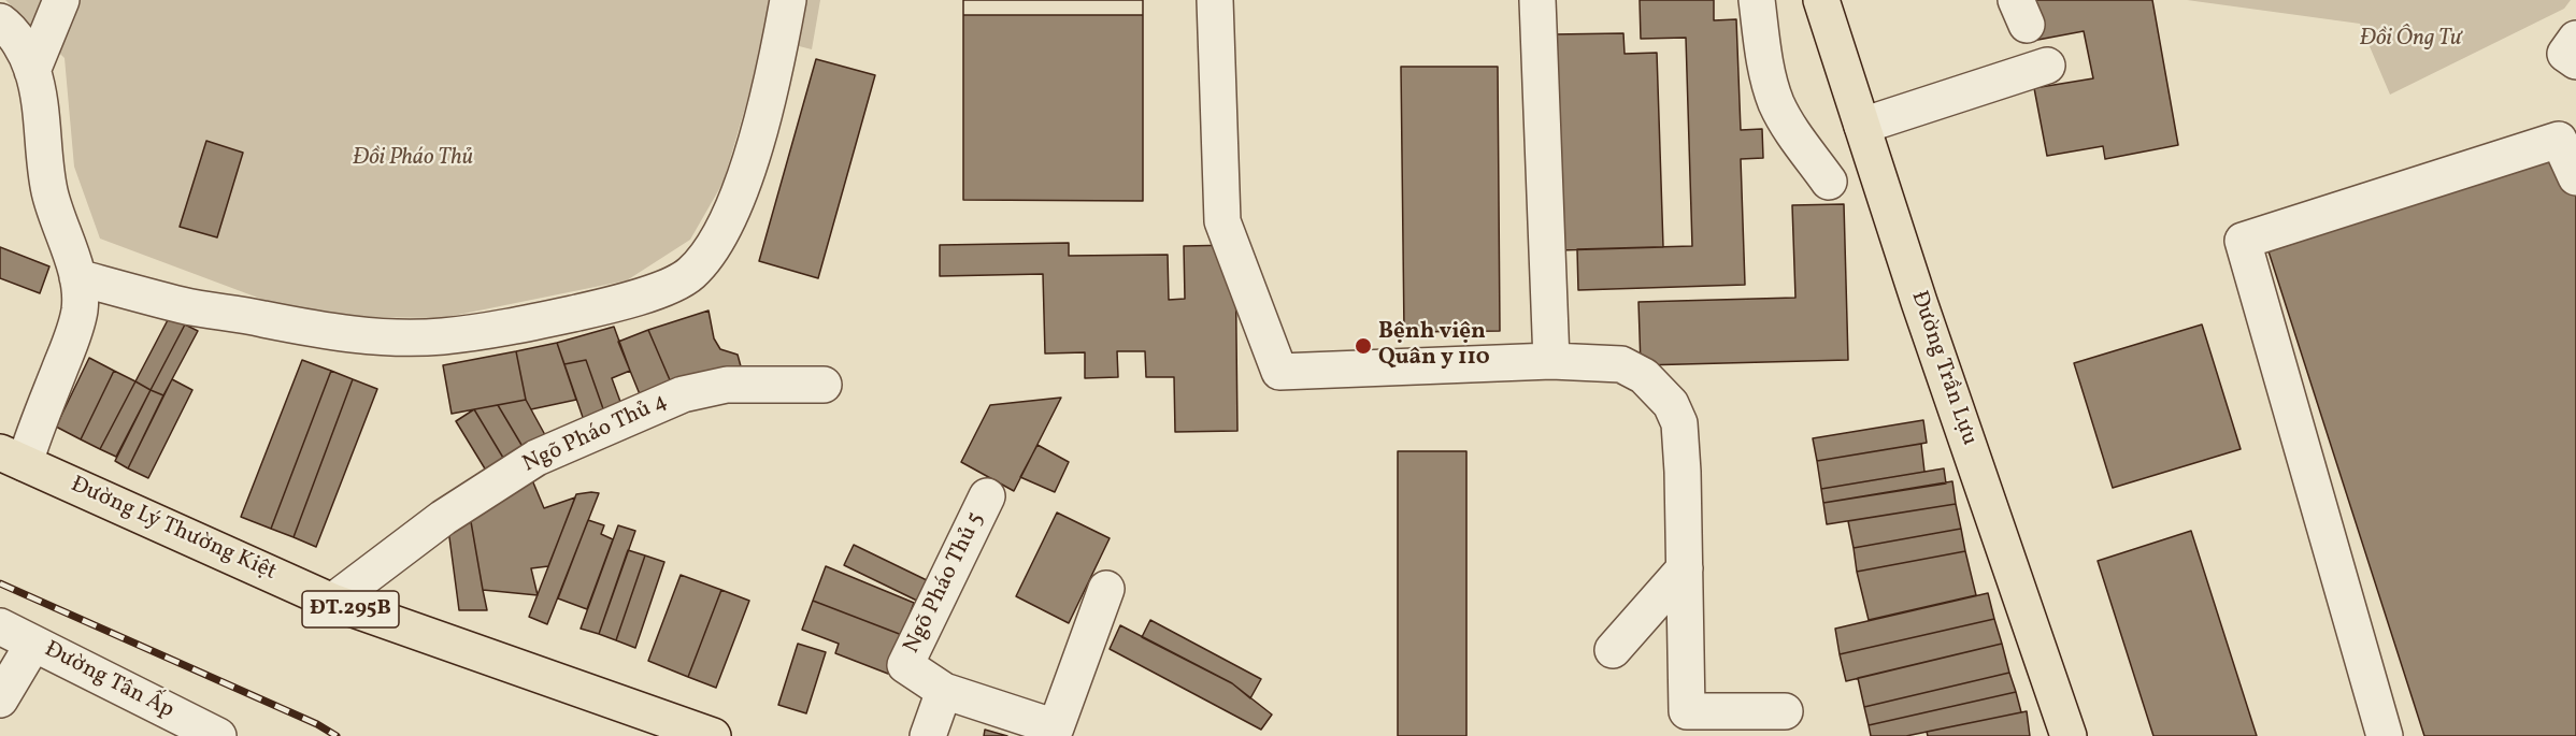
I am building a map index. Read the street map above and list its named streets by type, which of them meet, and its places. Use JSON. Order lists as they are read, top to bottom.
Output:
{
  "streets": {
    "main road": ["Đường Trần Lựu", "Đường Lý Thường Kiệt", "ĐT.295B"],
    "street": ["Ngõ Pháo Thủ 4", "Ngõ Pháo Thủ 5", "Đường Tân Ấp"]
  },
  "crossings": [
    ["Ngõ Pháo Thủ 4", "Đường Lý Thường Kiệt"]
  ],
  "parks": ["Đồi Ông Tư", "Đồi Pháo Thủ"],
  "places": ["Bệnh viện Quân y 110"]
}
